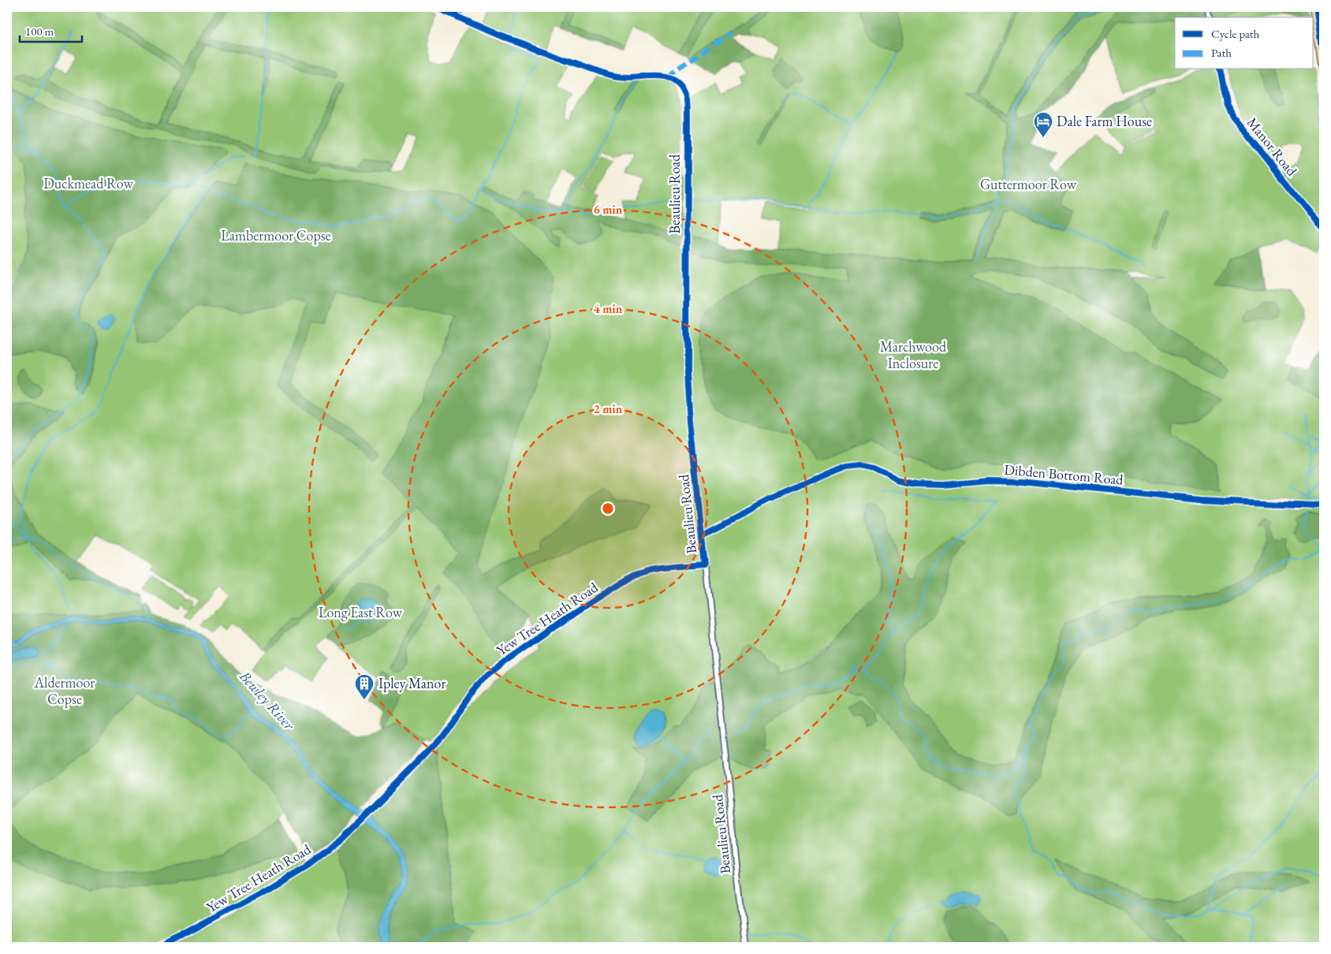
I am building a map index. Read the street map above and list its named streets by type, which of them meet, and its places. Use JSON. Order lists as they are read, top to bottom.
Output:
{
  "streets": {
    "street": [
      "Manor Road",
      "Beaulieu Road",
      "Dibden Bottom Road",
      "Yew Tree Heath Road"
    ]
  },
  "crossings": [
    ["Beaulieu Road", "Dibden Bottom Road"],
    ["Beaulieu Road", "Yew Tree Heath Road"]
  ],
  "water": ["Bewley River"],
  "parks": [
    "Duckmead Row",
    "Guttermoor Row",
    "Lambermoor Copse",
    "Marchwood Inclosure",
    "Long East Row",
    "Aldermoor Copse"
  ],
  "places": {
    "hotel": ["Dale Farm House"],
    "building": ["Ipley Manor"]
  },
  "legend": ["Cycle path", "Path"],
  "scale_bar": "100 m",
  "rings": ["6 min", "4 min", "2 min"]
}
